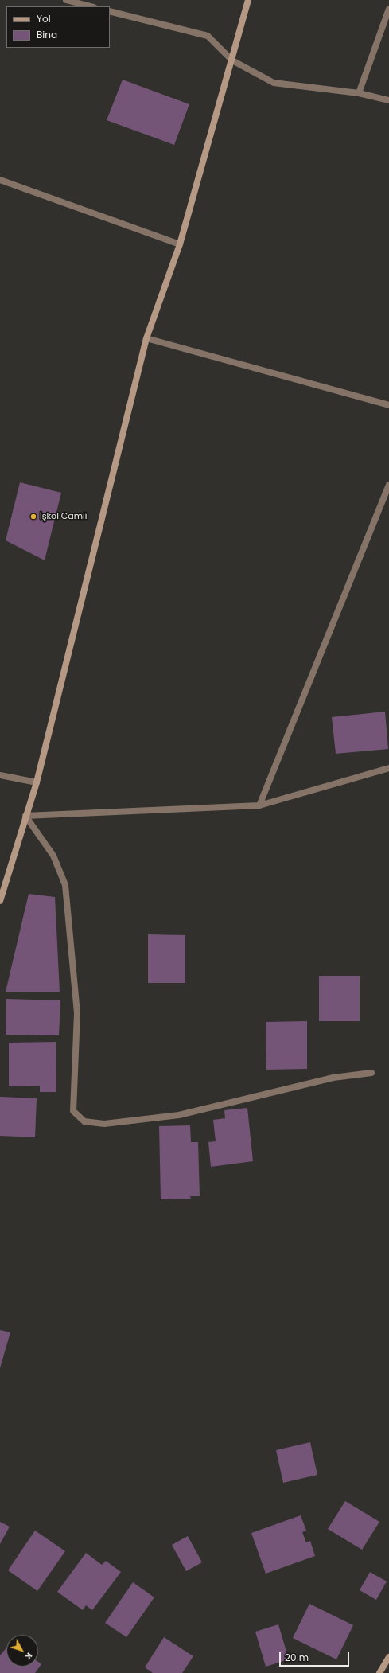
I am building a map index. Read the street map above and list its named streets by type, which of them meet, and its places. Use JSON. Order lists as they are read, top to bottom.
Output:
{
  "places": ["İşkol Camii"],
  "legend": ["Yol", "Bina"],
  "scale_bar": "20 m",
  "north": "bottom right"
}
